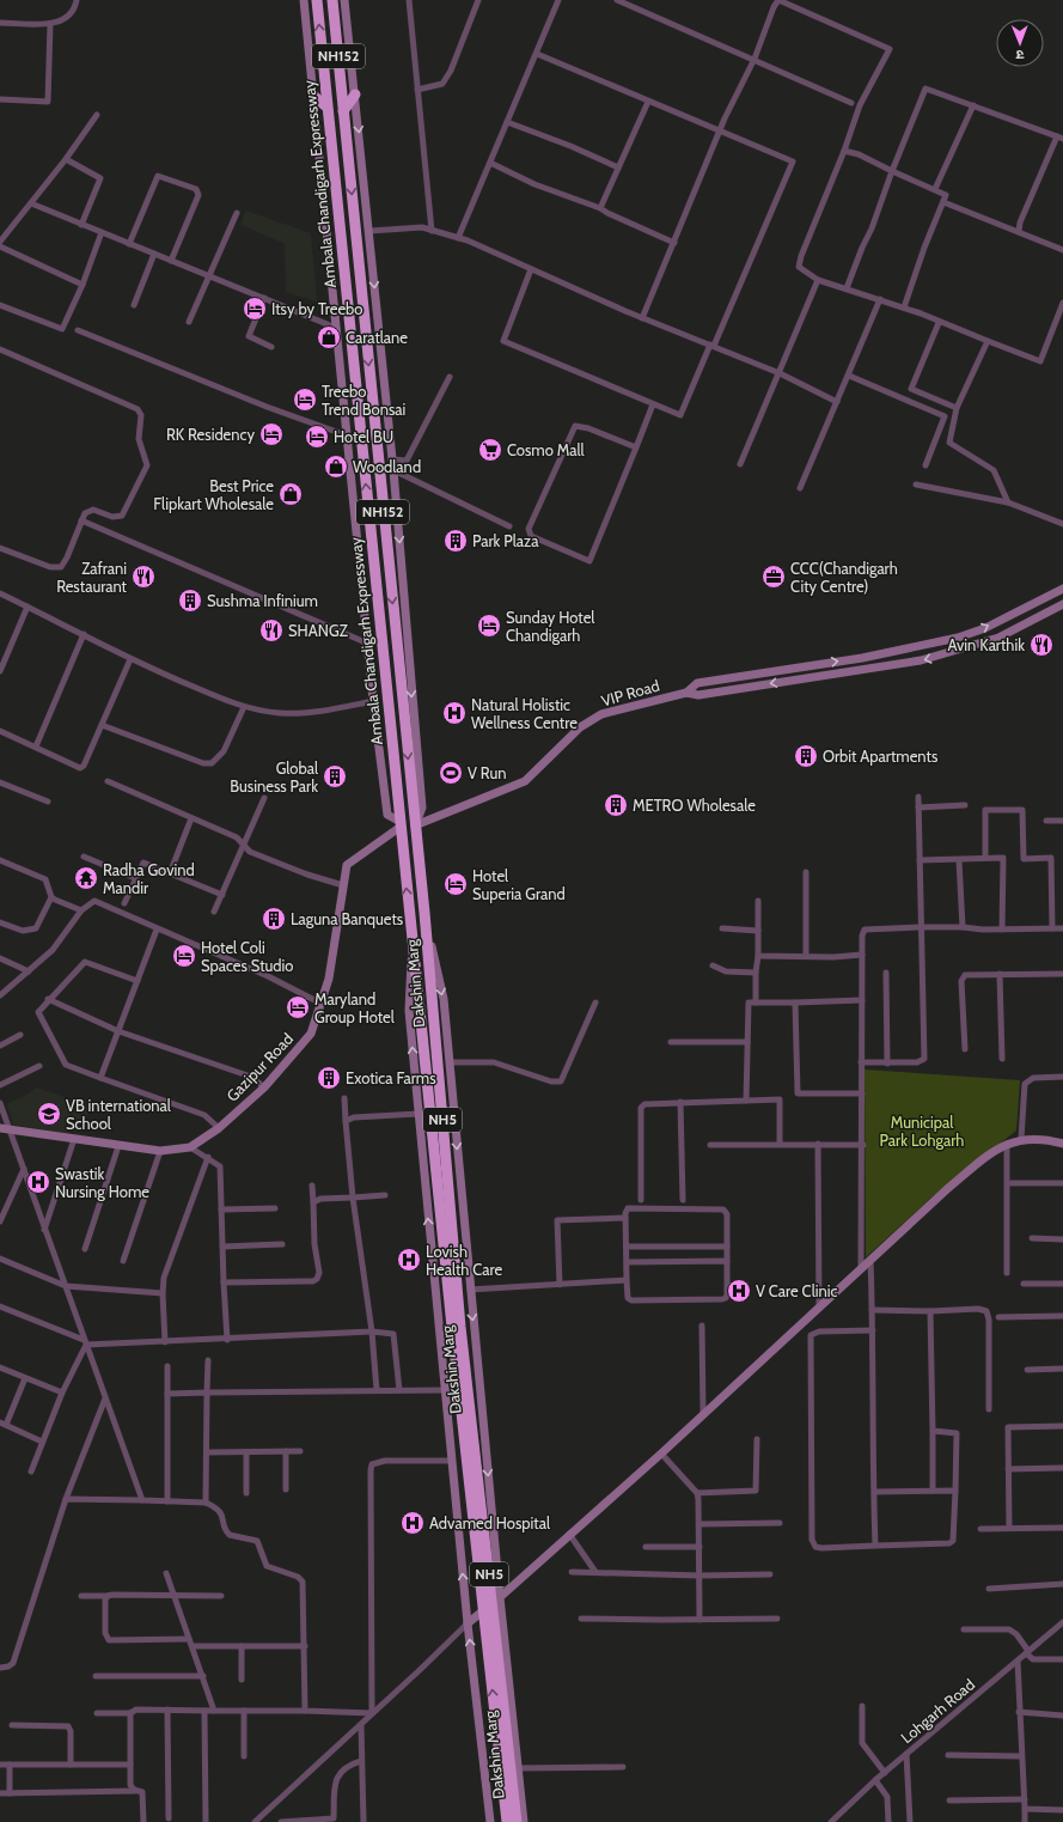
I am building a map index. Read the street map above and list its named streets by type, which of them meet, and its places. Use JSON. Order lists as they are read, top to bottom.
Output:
{
  "streets": {
    "highway": [
      "NH152",
      "Ambala Chandigarh Expressway",
      "Dakshin Marg",
      "NH5"
    ],
    "street": ["VIP Road", "Gazipur Road", "Lohgarh Road"]
  },
  "crossings": [
    ["NH152", "Ambala Chandigarh Expressway"],
    ["NH152", "Dakshin Marg"],
    ["Ambala Chandigarh Expressway", "VIP Road"],
    ["Ambala Chandigarh Expressway", "Dakshin Marg"],
    ["Ambala Chandigarh Expressway", "Gazipur Road"],
    ["Ambala Chandigarh Expressway", "NH5"],
    ["Dakshin Marg", "NH5"]
  ],
  "parks": ["Municipal Park Lohgarh"],
  "places": {
    "hotel": [
      "Itsy by Treebo",
      "Treebo Trend Bonsai",
      "RK Residency",
      "Hotel BU",
      "Sunday Hotel Chandigarh",
      "Hotel Superia Grand",
      "Hotel Coli Spaces Studio",
      "Maryland Group Hotel"
    ],
    "shop": ["Caratlane", "Woodland", "Best Price Flipkart Wholesale"],
    "supermarket": ["Cosmo Mall"],
    "building": [
      "Park Plaza",
      "Sushma Infinium",
      "Orbit Apartments",
      "Global Business Park",
      "METRO Wholesale",
      "Laguna Banquets",
      "Exotica Farms"
    ],
    "restaurant": ["Zafrani Restaurant", "SHANGZ", "Avin Karthik"],
    "office": ["CCC(Chandigarh City Centre)"],
    "hospital": [
      "Natural Holistic Wellness Centre",
      "Swastik Nursing Home",
      "Lovish Health Care",
      "V Care Clinic",
      "Advamed Hospital"
    ],
    "sports": ["V Run"],
    "temple": ["Radha Govind Mandir"],
    "school or university": ["VB international School"]
  },
  "north": "bottom"
}
